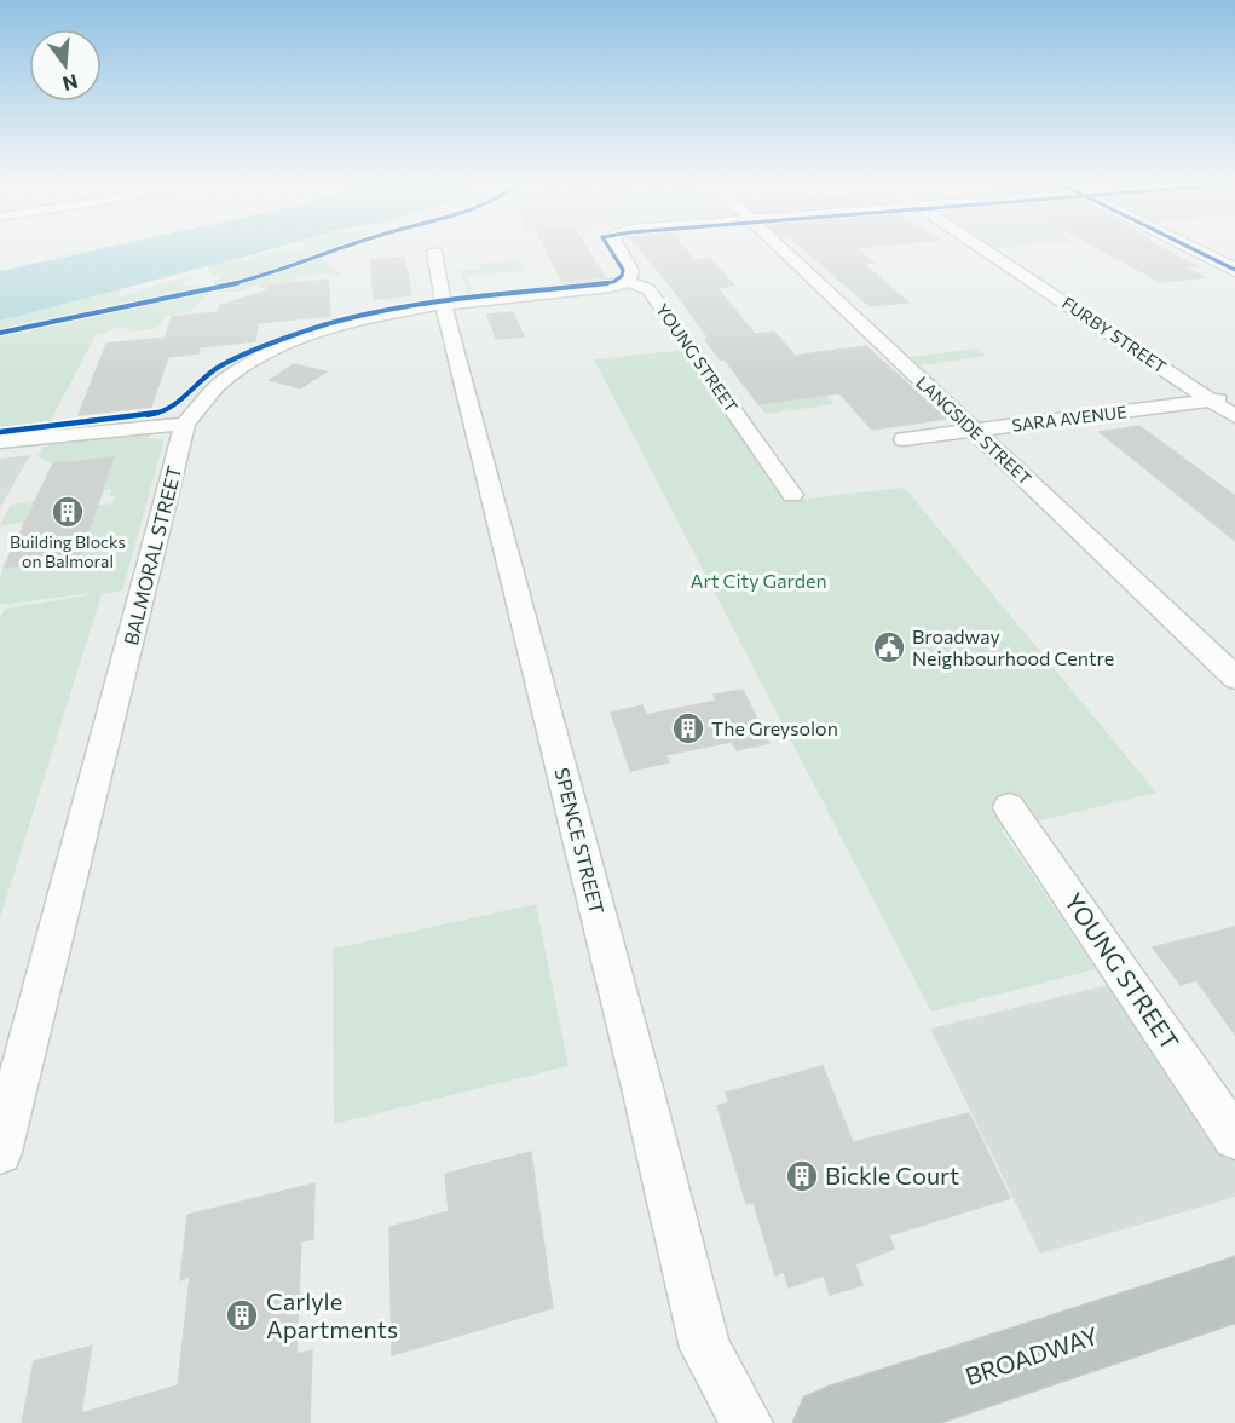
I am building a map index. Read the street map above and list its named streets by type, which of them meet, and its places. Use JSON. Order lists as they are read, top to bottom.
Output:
{
  "streets": {
    "highway": ["BROADWAY"],
    "street": [
      "FURBY STREET",
      "YOUNG STREET",
      "SARA AVENUE",
      "LANGSIDE STREET",
      "BALMORAL STREET",
      "SPENCE STREET"
    ]
  },
  "crossings": [
    ["FURBY STREET", "SARA AVENUE"],
    ["YOUNG STREET", "BALMORAL STREET"],
    ["SARA AVENUE", "LANGSIDE STREET"],
    ["BALMORAL STREET", "SPENCE STREET"]
  ],
  "parks": ["Art City Garden"],
  "places": {
    "building": [
      "Building Blocks on Balmoral",
      "The Greysolon",
      "Bickle Court",
      "Carlyle Apartments"
    ],
    "public building": ["Broadway Neighbourhood Centre"]
  },
  "north": "bottom"
}
